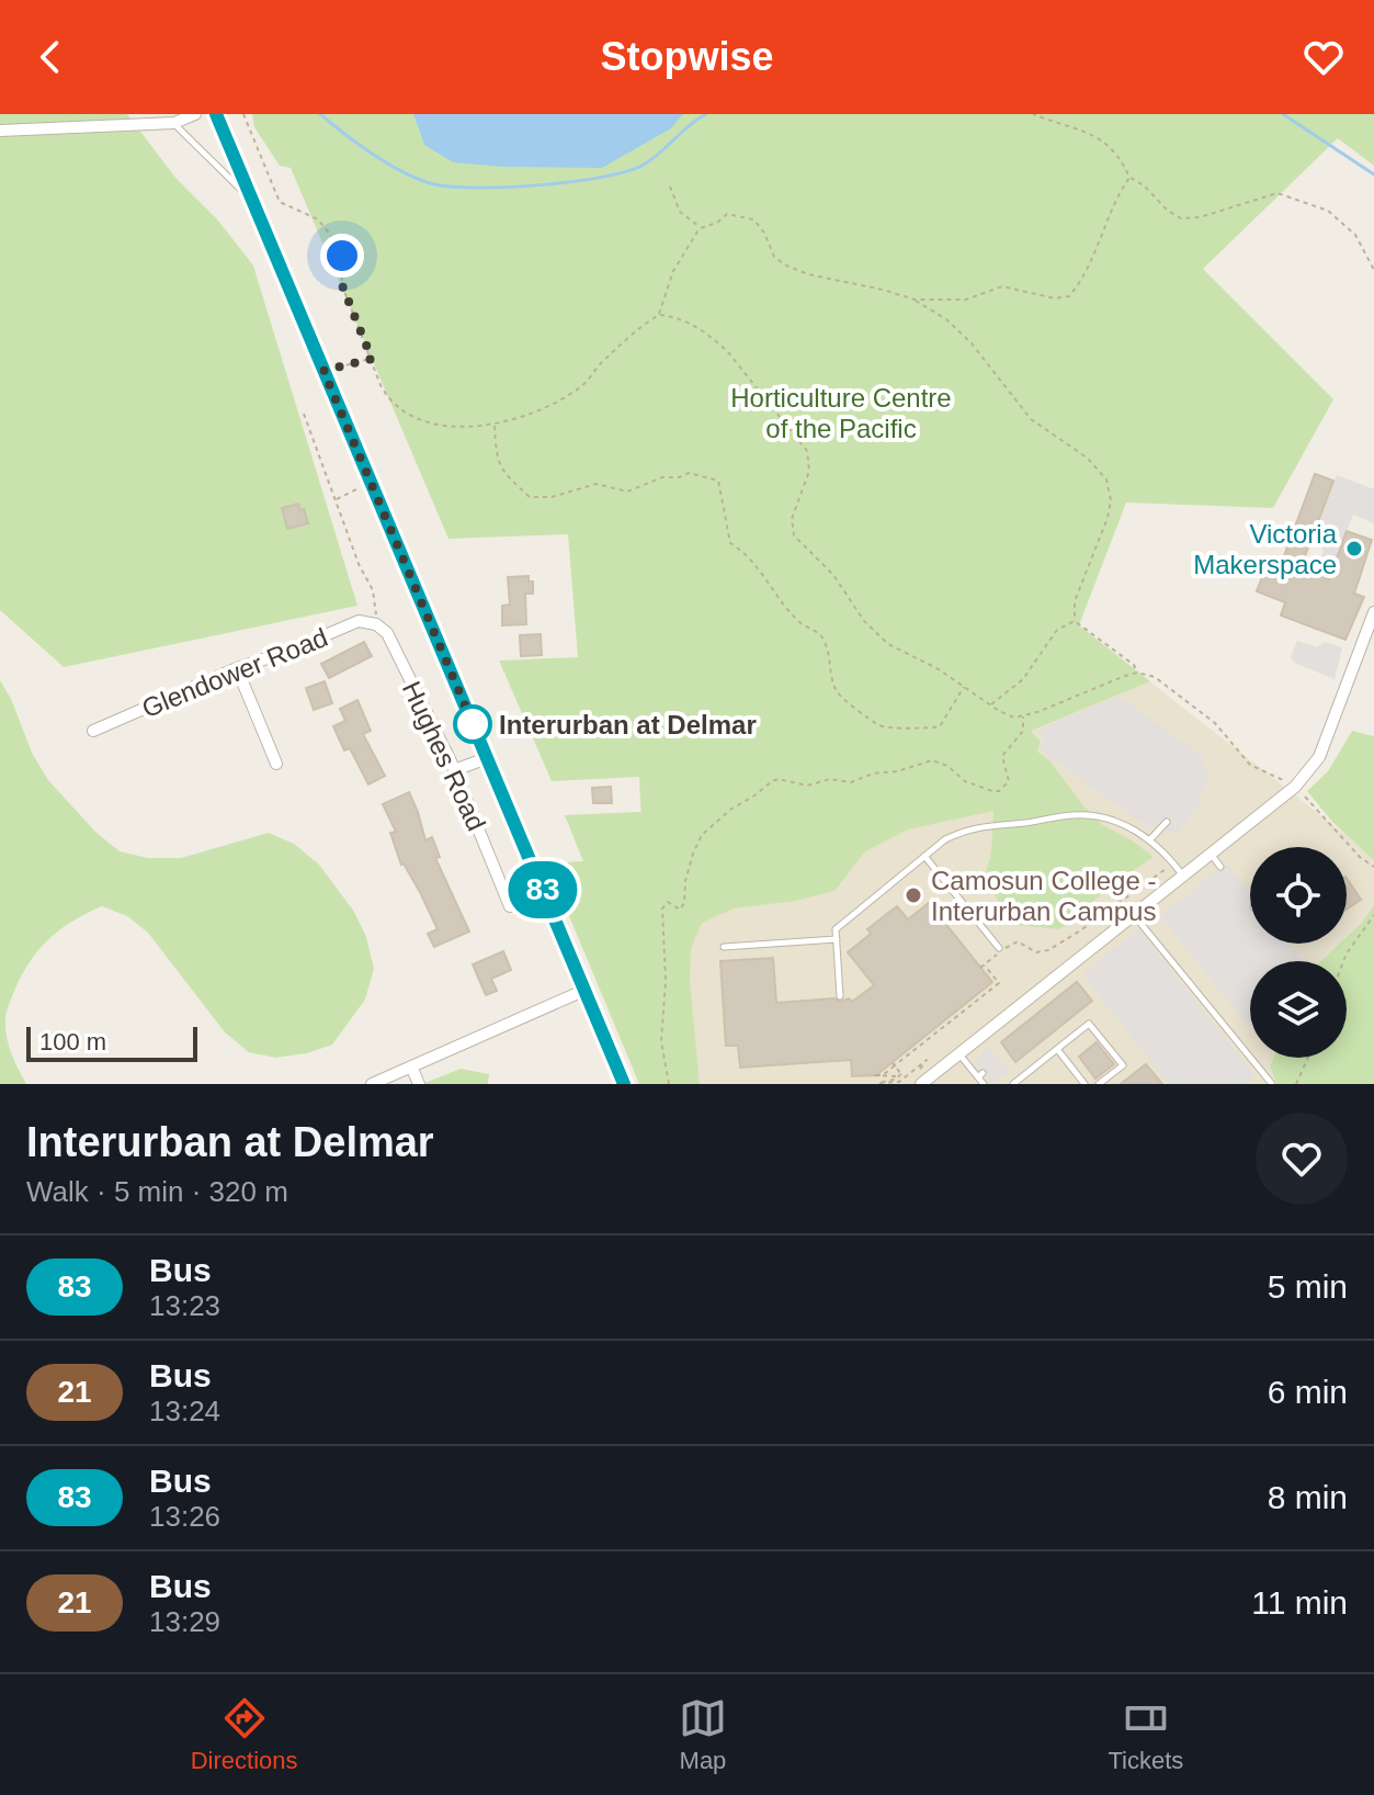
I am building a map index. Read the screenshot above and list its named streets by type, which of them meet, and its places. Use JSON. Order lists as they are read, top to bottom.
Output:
{
  "streets": {
    "street": ["Glendower Road", "Hughes Road"]
  },
  "crossings": [
    ["Glendower Road", "Hughes Road"]
  ],
  "parks": ["Horticulture Centre of the Pacific"],
  "places": ["Victoria Makerspace", "Interurban at Delmar", "Camosun College - Interurban Campus"],
  "lines": ["bus line 83"],
  "scale_bar": "100 m",
  "page": {
    "header": "Stopwise",
    "on_map": "83",
    "scale": "100 m",
    "heading": ["Interurban at Delmar", "Walk · 5 min · 320 m"],
    "list": [
      {
        "mark": "83",
        "name": "Bus",
        "note": "13:23",
        "value": "5 min"
      },
      {
        "mark": "21",
        "name": "Bus",
        "note": "13:24",
        "value": "6 min"
      },
      {
        "mark": "83",
        "name": "Bus",
        "note": "13:26",
        "value": "8 min"
      },
      {
        "mark": "21",
        "name": "Bus",
        "note": "13:29",
        "value": "11 min"
      }
    ],
    "tabs": ["Directions", "Map", "Tickets"]
  }
}
